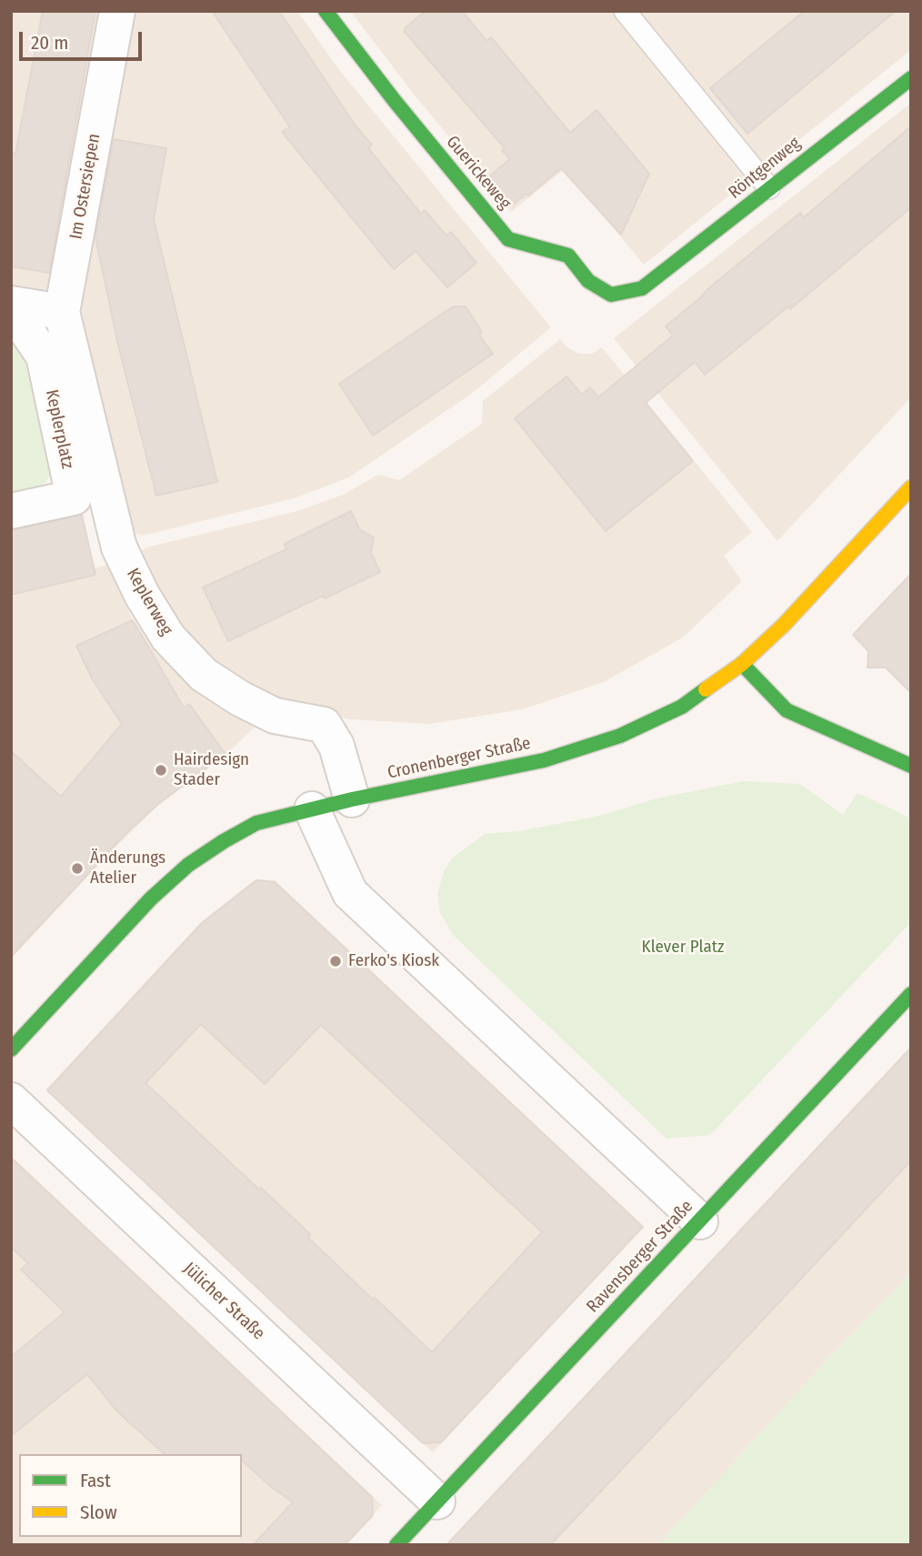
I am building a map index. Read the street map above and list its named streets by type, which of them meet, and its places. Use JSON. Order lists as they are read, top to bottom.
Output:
{
  "streets": {
    "street": [
      "Röntgenweg",
      "Guerickeweg",
      "Im Ostersiepen",
      "Keplerplatz",
      "Keplerweg",
      "Cronenberger Straße",
      "Ravensberger Straße",
      "Jülicher Straße"
    ]
  },
  "crossings": [
    ["Röntgenweg", "Guerickeweg"],
    ["Im Ostersiepen", "Keplerweg"],
    ["Keplerweg", "Cronenberger Straße"],
    ["Ravensberger Straße", "Jülicher Straße"]
  ],
  "parks": ["Klever Platz"],
  "places": ["Hairdesign Stader", "Änderungs Atelier", "Ferko's Kiosk"],
  "legend": ["Fast", "Slow"],
  "scale_bar": "20 m"
}
